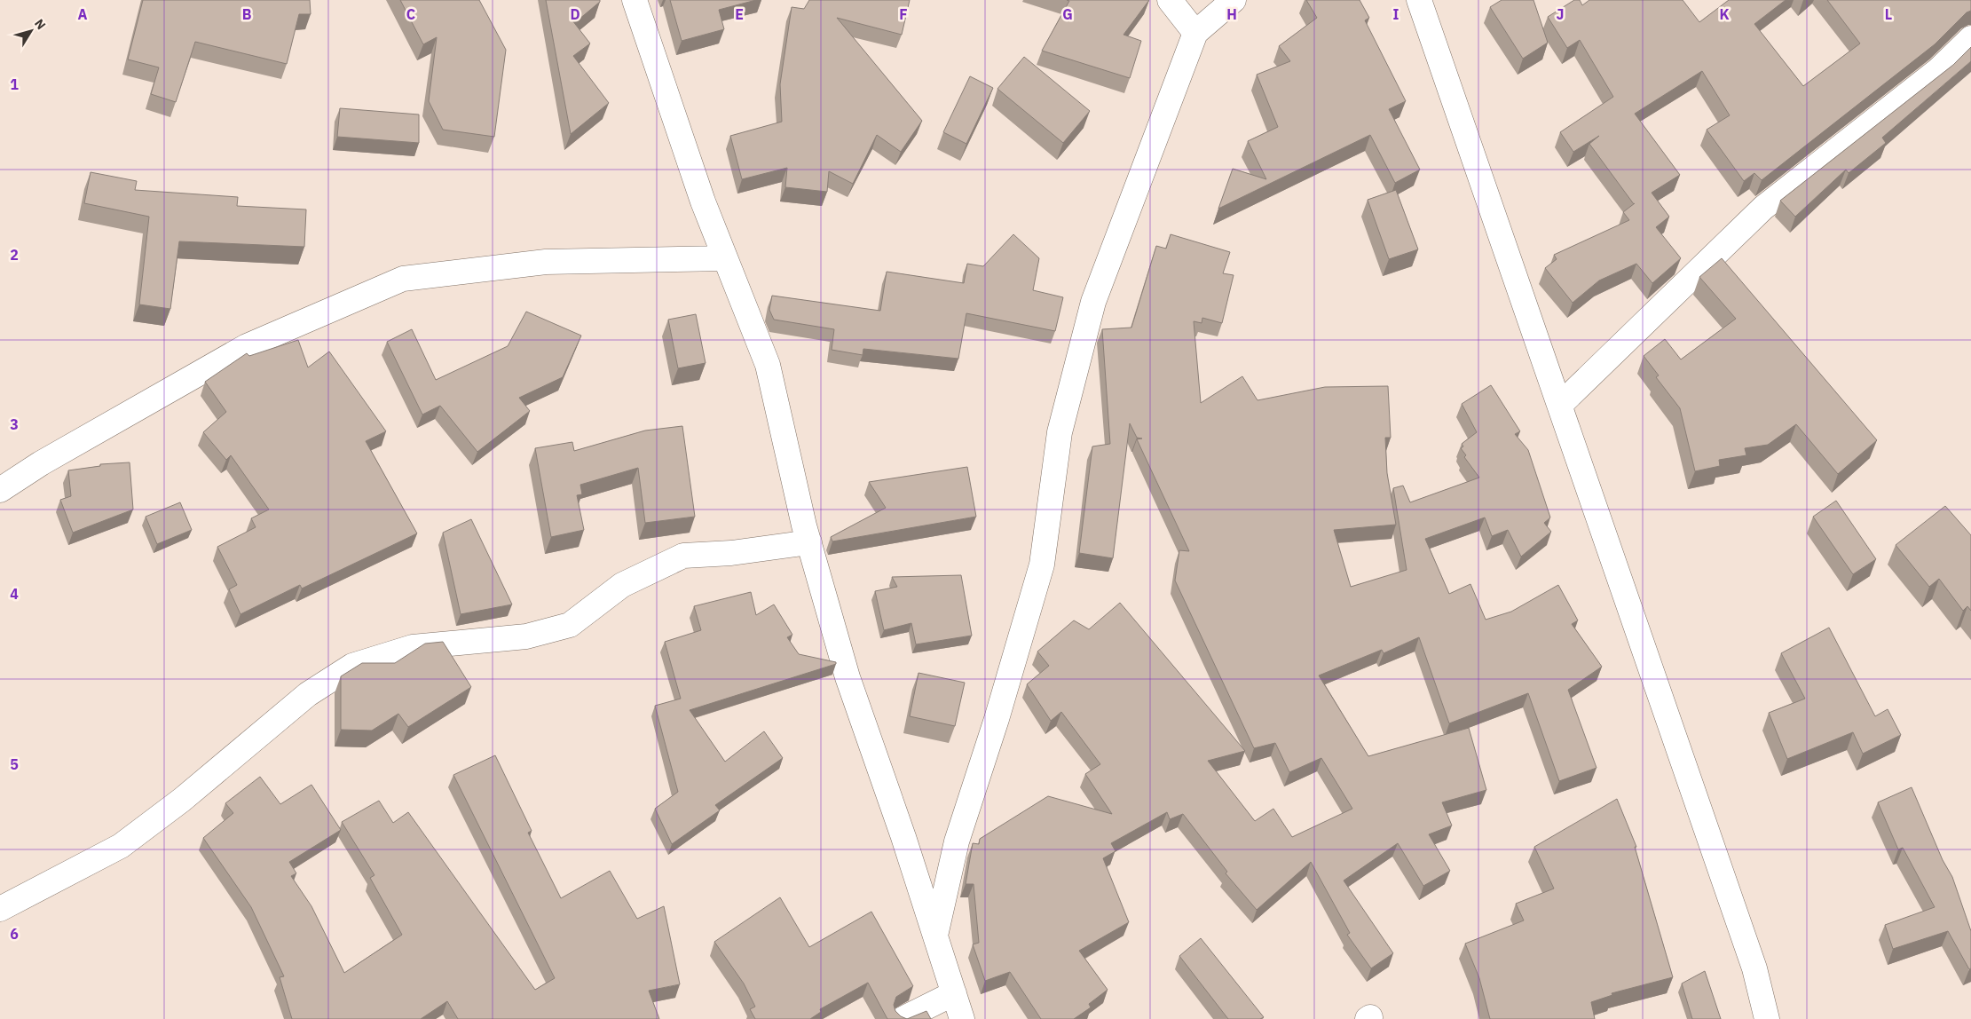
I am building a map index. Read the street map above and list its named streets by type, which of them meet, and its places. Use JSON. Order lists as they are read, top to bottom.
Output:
{
  "north": "top right",
  "grid": {
    "columns": [
      "A",
      "B",
      "C",
      "D",
      "E",
      "F",
      "G",
      "H",
      "I",
      "J",
      "K",
      "L"
    ],
    "rows": [
      "1",
      "2",
      "3",
      "4",
      "5",
      "6"
    ]
  }
}
